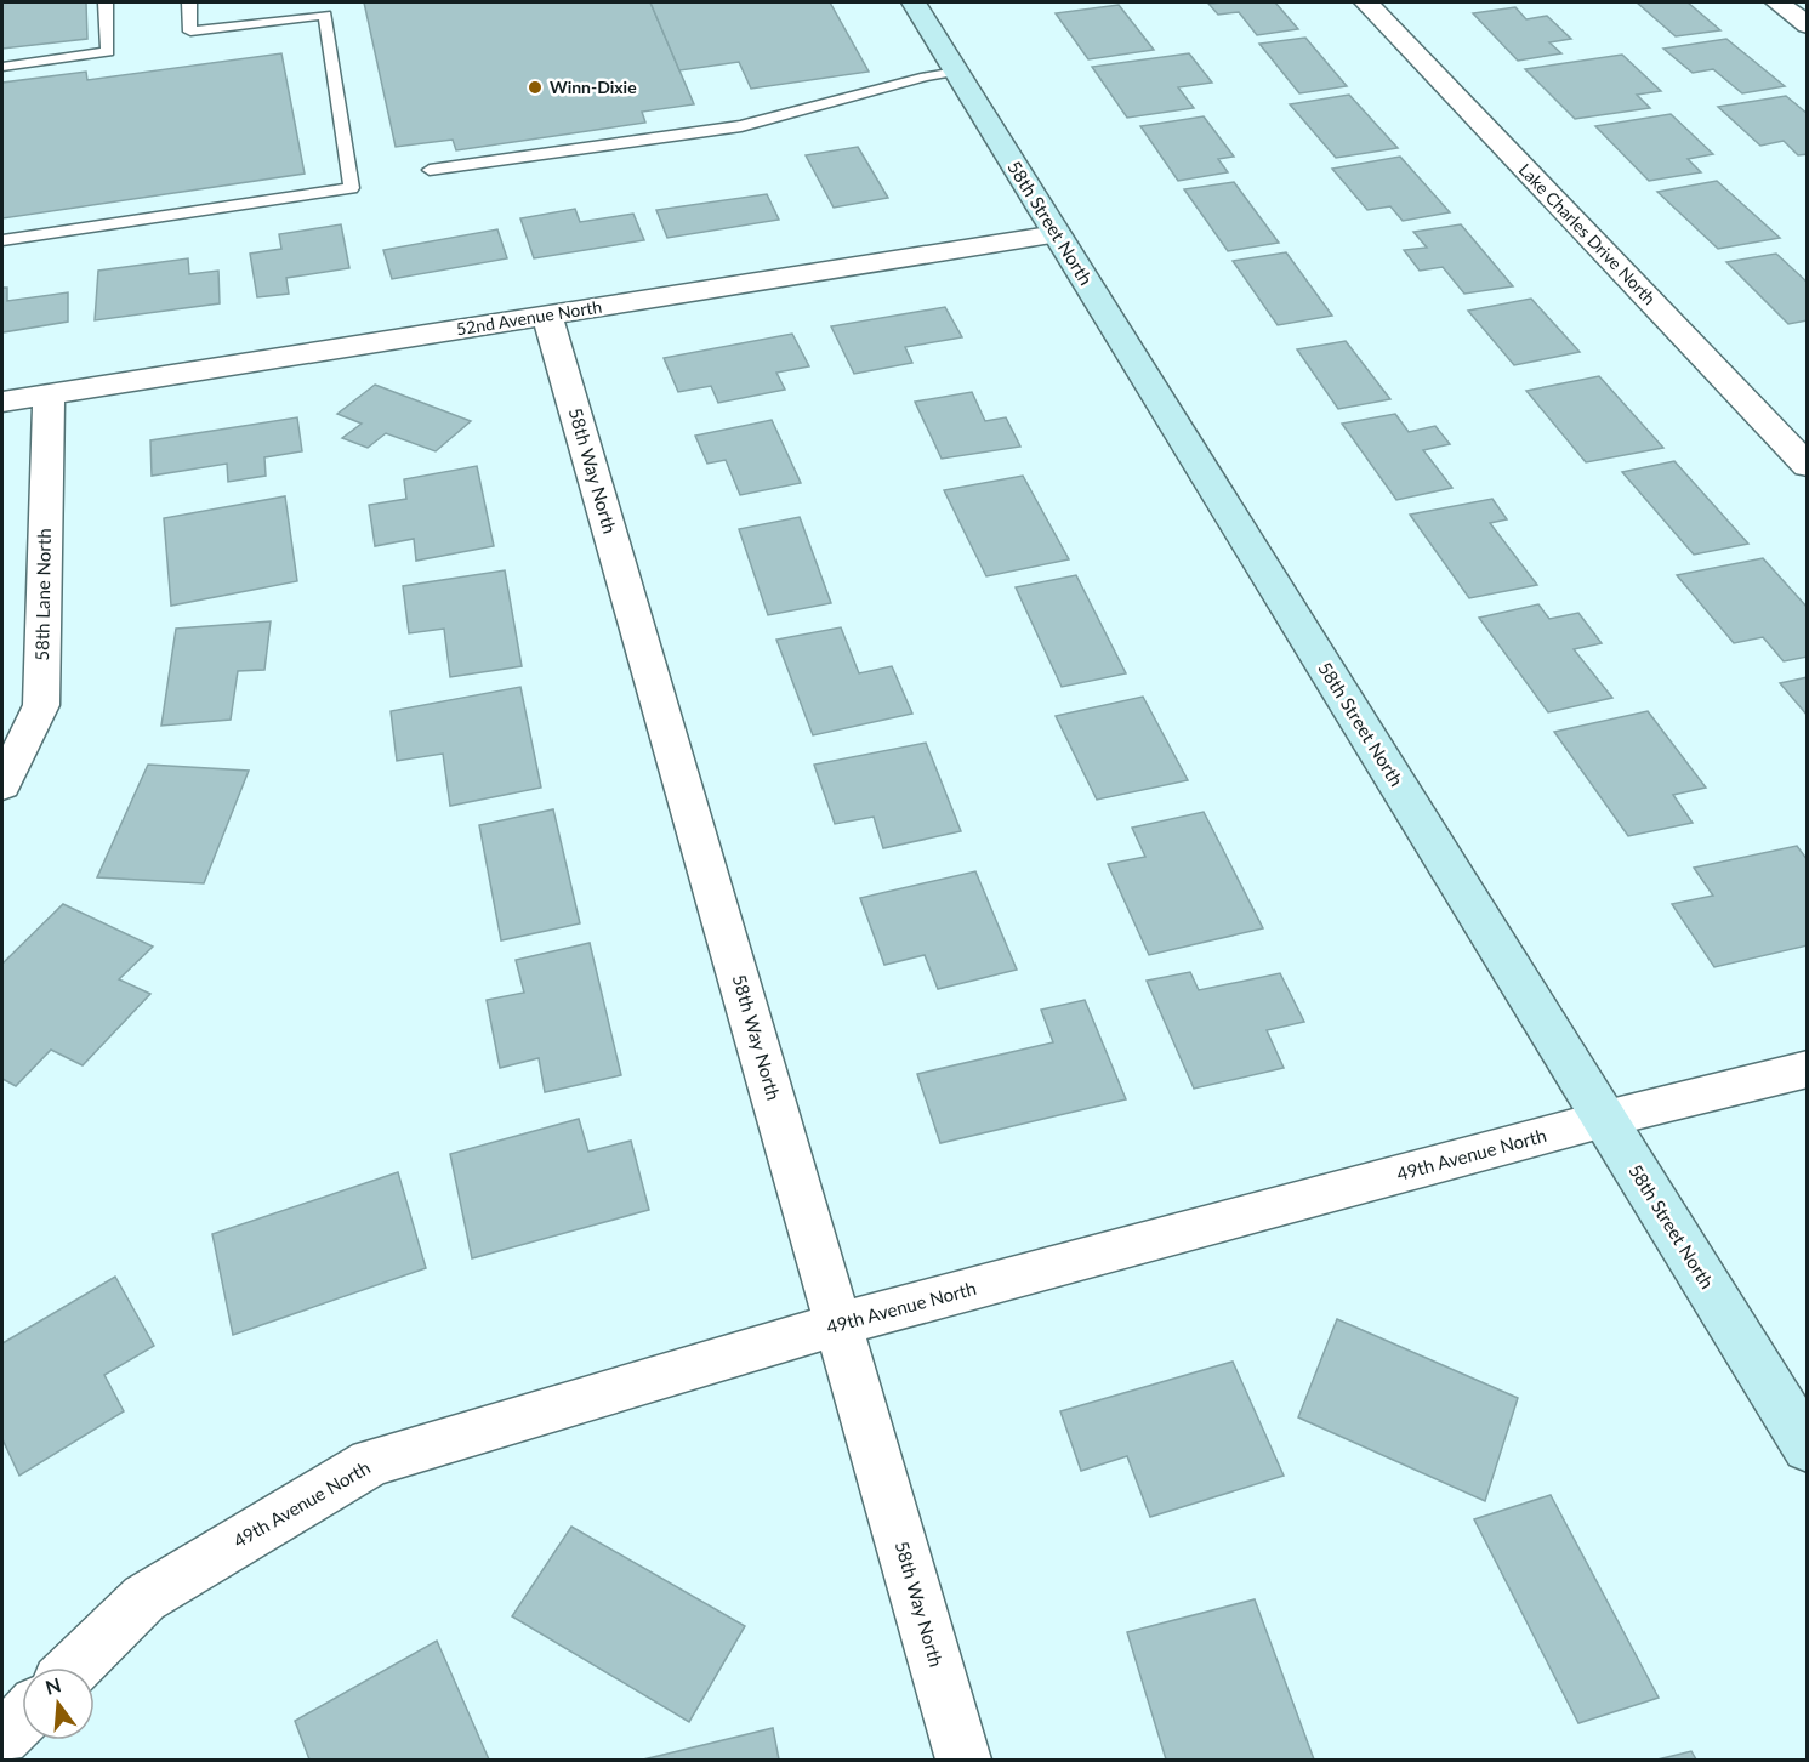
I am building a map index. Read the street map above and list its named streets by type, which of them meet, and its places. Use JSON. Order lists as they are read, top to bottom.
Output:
{
  "streets": {
    "street": [
      "58th Street North",
      "Lake Charles Drive North",
      "52nd Avenue North",
      "58th Way North",
      "58th Lane North",
      "49th Avenue North"
    ]
  },
  "crossings": [
    ["58th Street North", "52nd Avenue North"],
    ["58th Street North", "49th Avenue North"],
    ["52nd Avenue North", "58th Way North"],
    ["52nd Avenue North", "58th Lane North"],
    ["58th Way North", "49th Avenue North"]
  ],
  "places": ["Winn-Dixie"],
  "north": "top"
}
